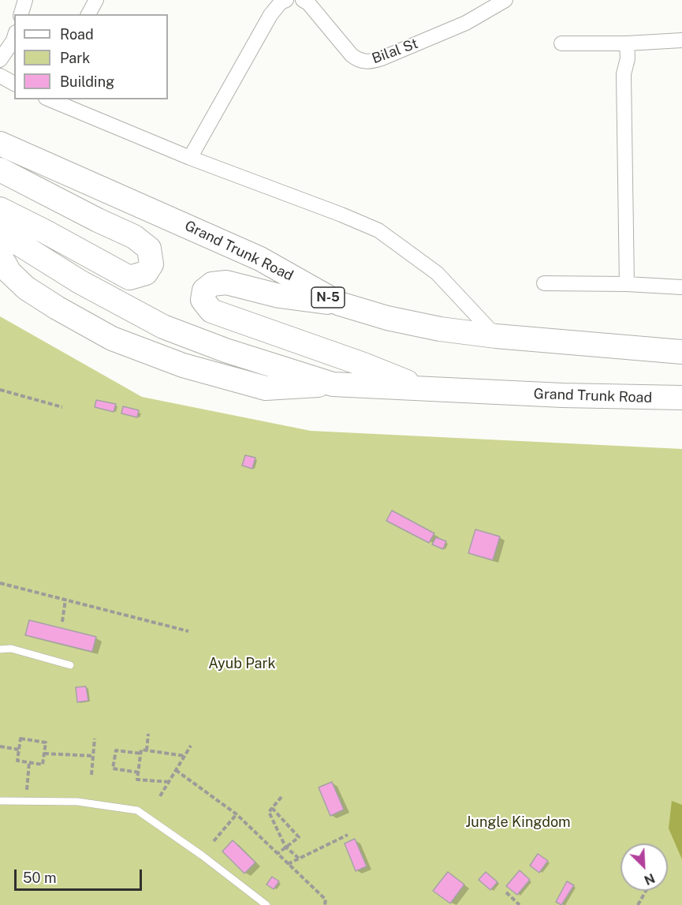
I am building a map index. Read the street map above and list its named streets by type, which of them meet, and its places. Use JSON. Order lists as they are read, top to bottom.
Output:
{
  "streets": {
    "highway": ["Grand Trunk Road", "N-5"],
    "street": ["Bilal St"]
  },
  "parks": ["Ayub Park", "Jungle Kingdom"],
  "legend": ["Road", "Park", "Building"],
  "scale_bar": "50 m",
  "north": "bottom right"
}
